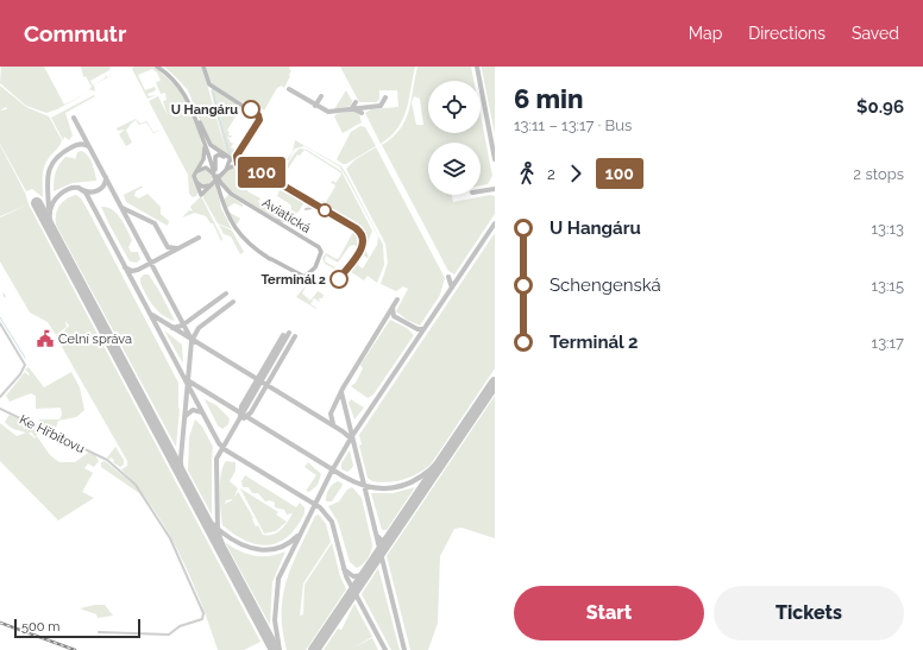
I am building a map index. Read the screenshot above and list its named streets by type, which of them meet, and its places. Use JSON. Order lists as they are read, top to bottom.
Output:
{
  "streets": {
    "main road": ["Aviatická"],
    "street": ["Ke Hřbitovu"]
  },
  "places": {
    "other": ["U Hangáru", "Terminál 2"],
    "public building": ["Celní správa"]
  },
  "lines": ["bus line 100"],
  "scale_bar": "500 m",
  "page": {
    "header": "Commutr",
    "nav": ["Map", "Directions", "Saved"],
    "on_map": "100",
    "heading": ["6 min", "13:11 – 13:17 · Bus", "$0.96"],
    "legs": ["2", "100", "2 stops"],
    "list": [
      {
        "name": "U Hangáru",
        "value": "13:13"
      },
      {
        "name": "Schengenská",
        "value": "13:15"
      },
      {
        "name": "Terminál 2",
        "value": "13:17"
      }
    ],
    "buttons": ["Start", "Tickets"],
    "scale": "500 m"
  }
}
